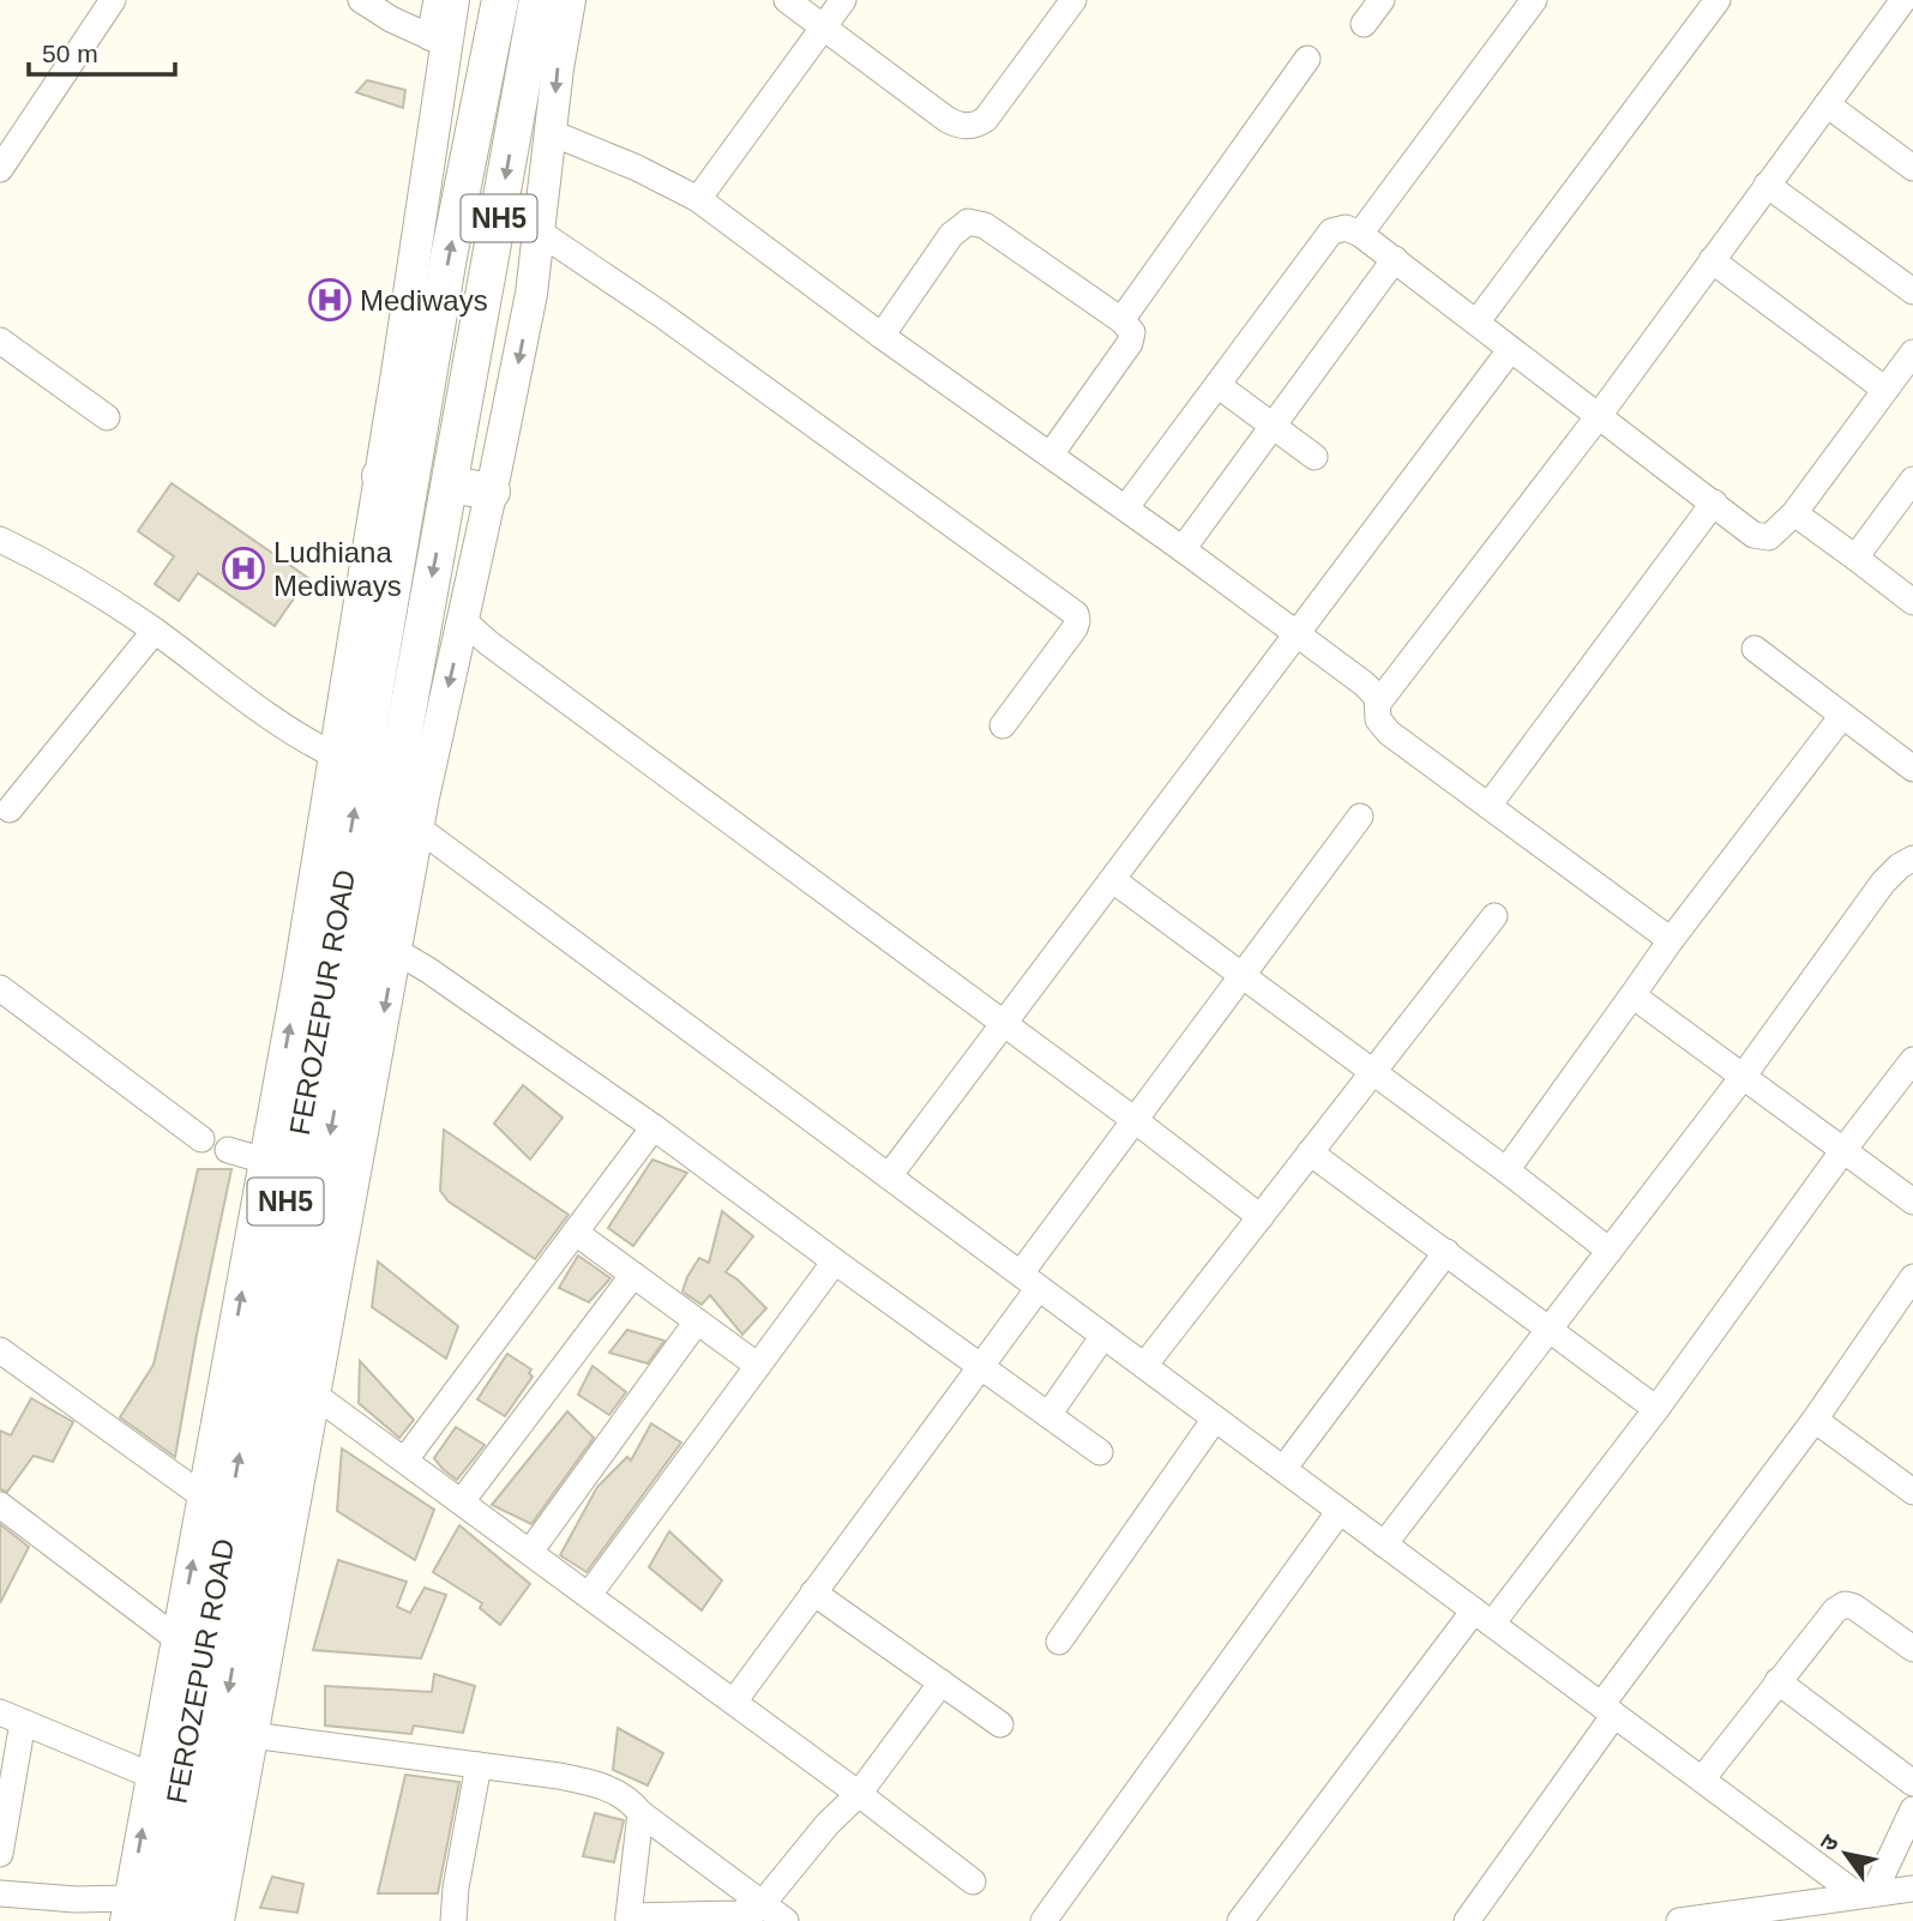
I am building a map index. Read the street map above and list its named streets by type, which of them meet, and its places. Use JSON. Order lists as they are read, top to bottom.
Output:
{
  "streets": {
    "highway": ["NH5", "FEROZEPUR ROAD"]
  },
  "crossings": [
    ["NH5", "FEROZEPUR ROAD"]
  ],
  "places": {
    "hospital": ["Mediways", "Ludhiana Mediways"]
  },
  "scale_bar": "50 m",
  "north": "top left"
}
